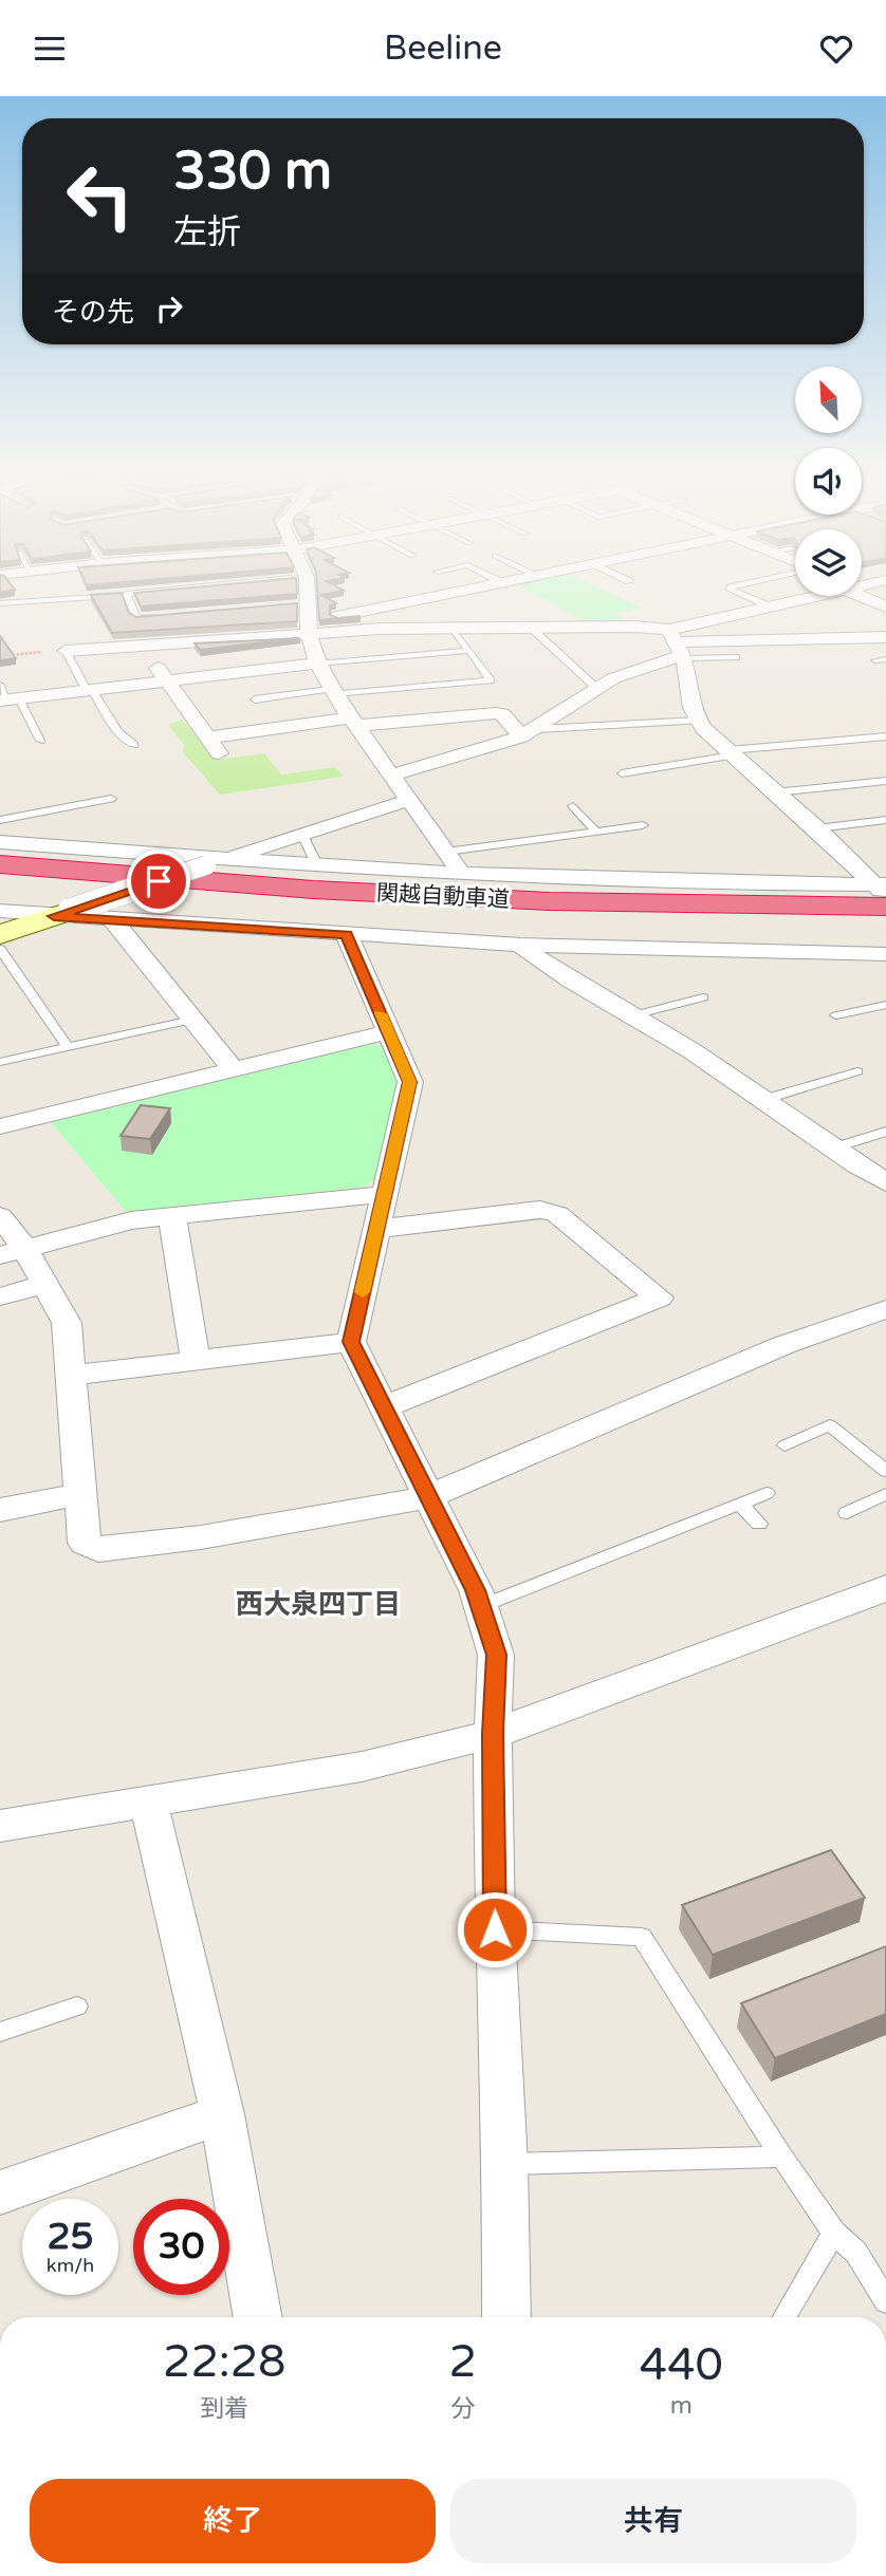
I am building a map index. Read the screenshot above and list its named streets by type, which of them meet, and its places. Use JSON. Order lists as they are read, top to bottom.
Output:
{
  "streets": {
    "highway": ["関越自動車道"]
  },
  "districts": ["西大泉四丁目"],
  "north": "top left",
  "page": {
    "header": "Beeline",
    "turn": ["330 m", "左折"],
    "then": "その先",
    "speed": "25 km/h",
    "limit": "30",
    "eta": [
      "22:28",
      "到着",
      "2",
      "分",
      "440",
      "m"
    ],
    "buttons": ["終了", "共有"]
  }
}
